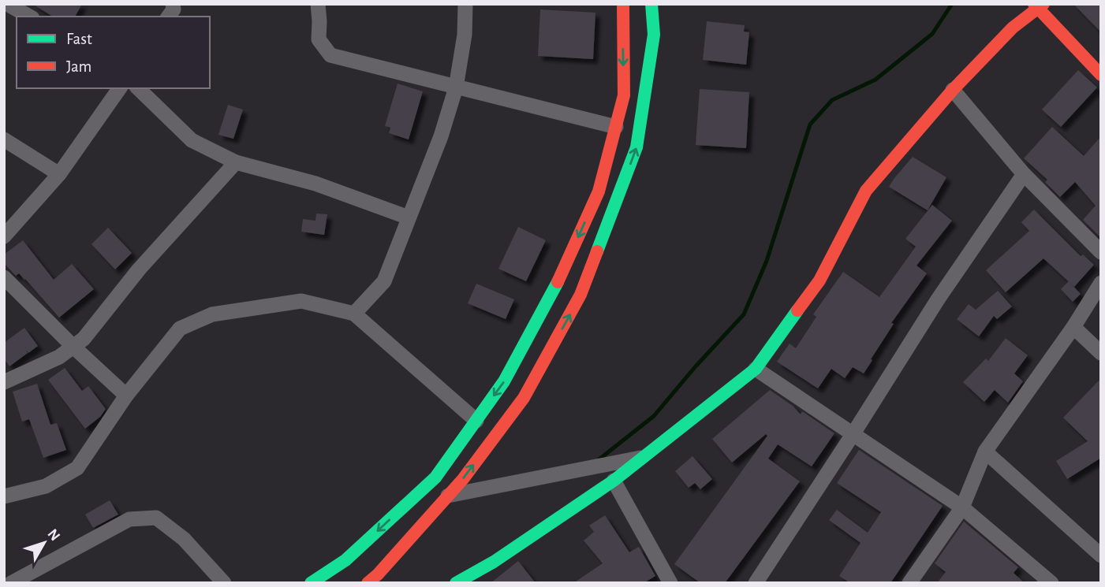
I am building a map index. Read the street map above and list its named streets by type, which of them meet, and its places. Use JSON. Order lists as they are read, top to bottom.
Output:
{
  "legend": ["Fast", "Jam"],
  "north": "top right"
}
